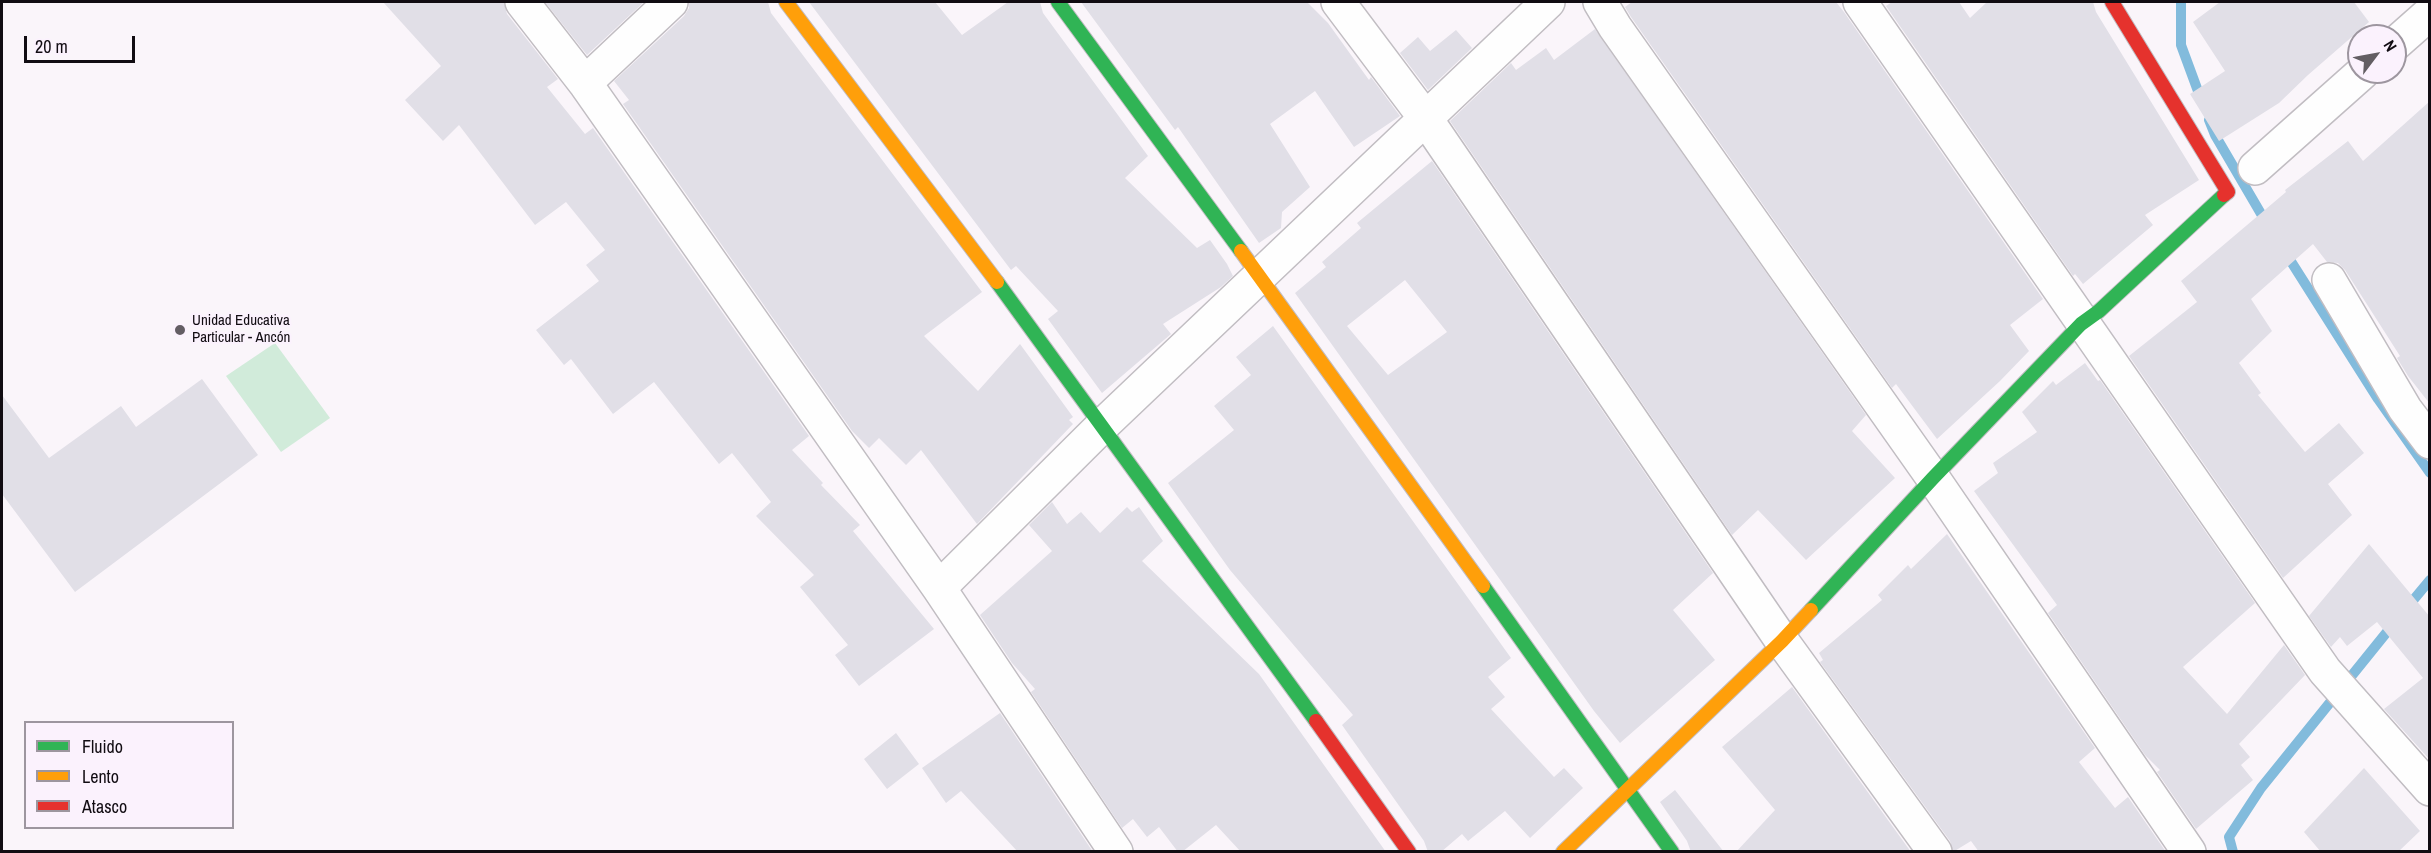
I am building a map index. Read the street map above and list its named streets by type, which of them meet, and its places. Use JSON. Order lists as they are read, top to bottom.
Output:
{
  "places": ["Unidad Educativa Particular - Ancón"],
  "legend": ["Fluido", "Lento", "Atasco"],
  "scale_bar": "20 m",
  "north": "top right"
}
